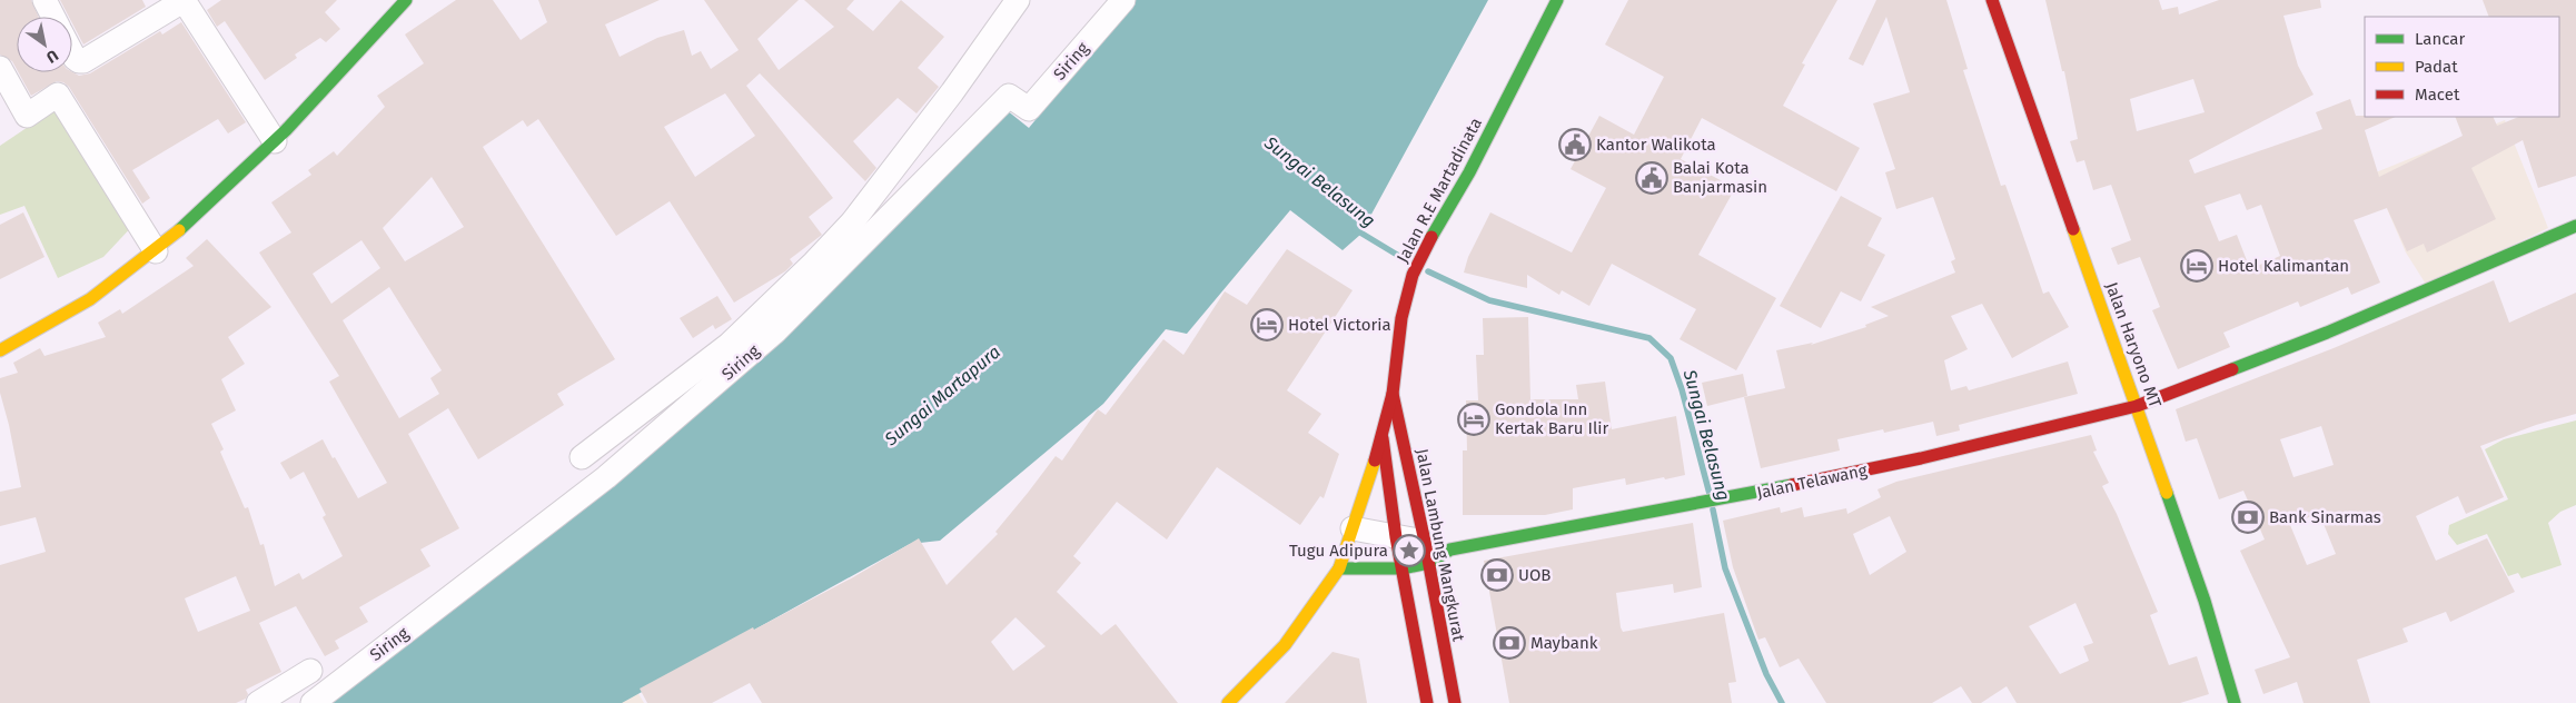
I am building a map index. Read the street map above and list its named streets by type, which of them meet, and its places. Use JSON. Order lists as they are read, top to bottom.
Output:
{
  "streets": {
    "main road": [
      "Jalan R.E Martadinata",
      "Jalan Haryono MT",
      "Jalan Telawang",
      "Jalan Lambung Mangkurat"
    ],
    "street": ["Siring"]
  },
  "crossings": [
    ["Jalan R.E Martadinata", "Jalan Telawang"],
    ["Jalan R.E Martadinata", "Jalan Lambung Mangkurat"],
    ["Jalan Haryono MT", "Jalan Telawang"],
    ["Jalan Telawang", "Jalan Lambung Mangkurat"]
  ],
  "water": ["Sungai Belasung", "Sungai Martapura"],
  "places": {
    "public building": ["Kantor Walikota", "Balai Kota Banjarmasin"],
    "hotel": ["Hotel Kalimantan", "Hotel Victoria", "Gondola Inn Kertak Baru Ilir"],
    "bank": ["Bank Sinarmas", "UOB", "Maybank"],
    "place": ["Tugu Adipura"]
  },
  "legend": ["Lancar", "Padat", "Macet"],
  "north": "bottom right"
}
